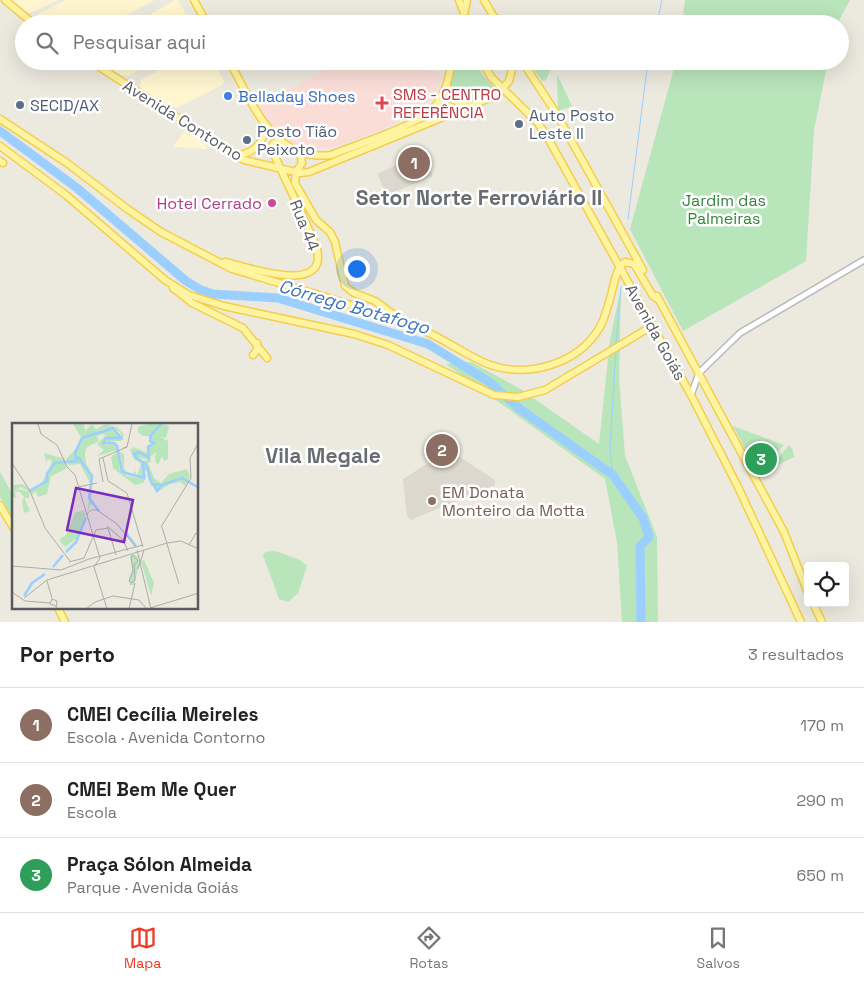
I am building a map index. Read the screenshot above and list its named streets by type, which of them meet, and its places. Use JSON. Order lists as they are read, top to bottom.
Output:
{
  "streets": {
    "main road": ["Avenida Contorno", "Rua 44", "Avenida Goiás"]
  },
  "crossings": [
    ["Avenida Contorno", "Rua 44"],
    ["Avenida Contorno", "Avenida Goiás"]
  ],
  "districts": ["Setor Norte Ferroviário II", "Vila Megale"],
  "water": ["Córrego Botafogo"],
  "parks": ["Jardim das Palmeiras"],
  "places": {
    "other": [
      "Belladay Shoes",
      "SECID/AX",
      "Auto Posto Leste II",
      "Posto Tião Peixoto",
      "Hotel Cerrado",
      "EM Donata Monteiro da Motta"
    ],
    "health": ["SMS - CENTRO REFERÊNCIA"]
  },
  "page": {
    "search": "Pesquisar aqui",
    "pins": ["1", "2", "3"],
    "heading": ["Por perto", "3 resultados"],
    "list": [
      {
        "mark": "1",
        "name": "CMEI Cecília Meireles",
        "note": "Escola · Avenida Contorno",
        "value": "170 m"
      },
      {
        "mark": "2",
        "name": "CMEI Bem Me Quer",
        "note": "Escola",
        "value": "290 m"
      },
      {
        "mark": "3",
        "name": "Praça Sólon Almeida",
        "note": "Parque · Avenida Goiás",
        "value": "650 m"
      }
    ],
    "nav": ["Mapa", "Rotas", "Salvos"]
  }
}
